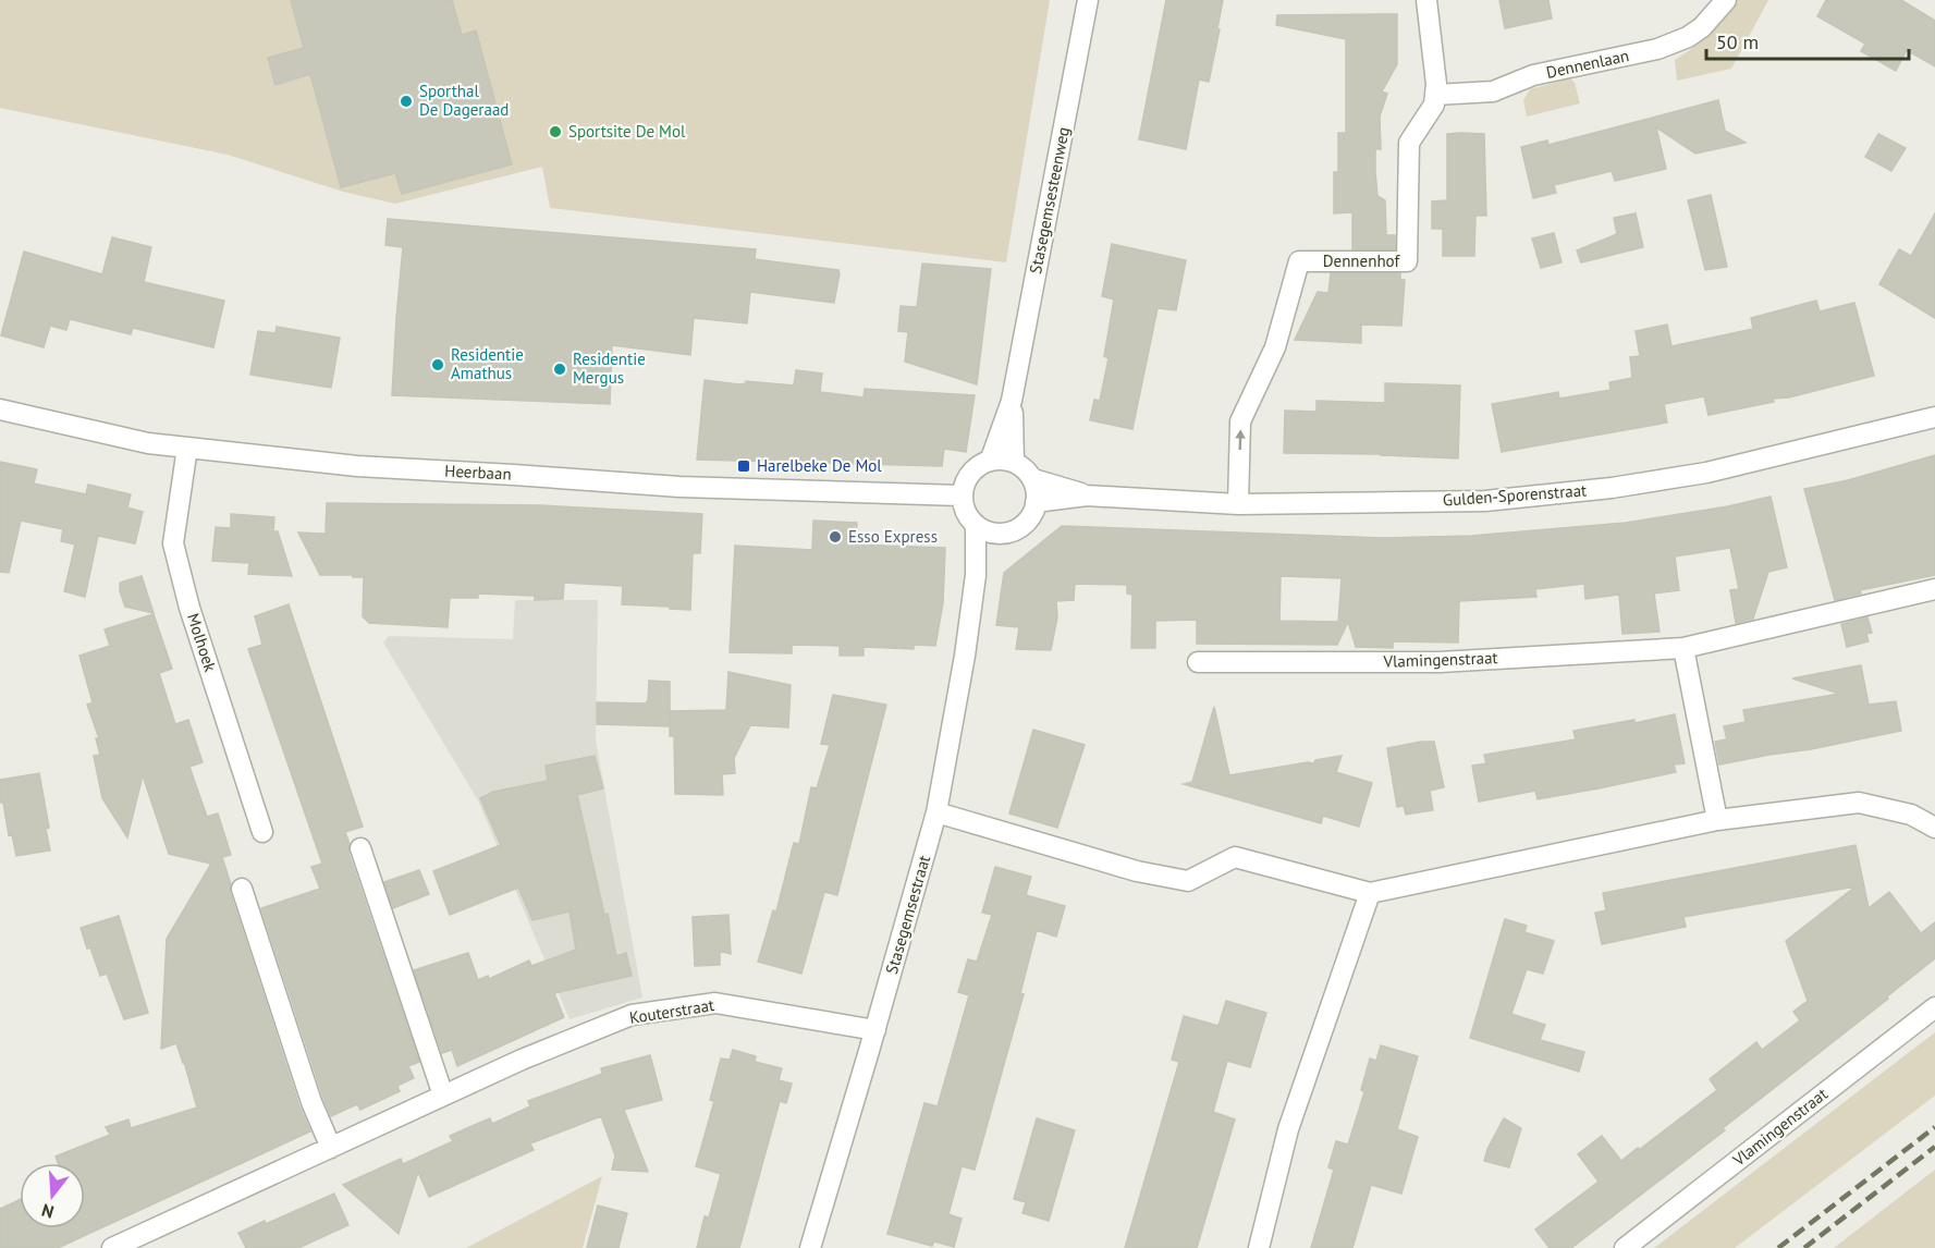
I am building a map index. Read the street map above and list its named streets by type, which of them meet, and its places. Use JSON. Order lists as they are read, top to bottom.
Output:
{
  "streets": {
    "street": [
      "Dennenlaan",
      "Stasegemsesteenweg",
      "Dennenhof",
      "Heerbaan",
      "Gulden-Sporenstraat",
      "Molhoek",
      "Vlamingenstraat",
      "Stasegemsestraat",
      "Kouterstraat"
    ]
  },
  "crossings": [
    ["Dennenlaan", "Dennenhof"],
    ["Stasegemsesteenweg", "Heerbaan"],
    ["Stasegemsesteenweg", "Gulden-Sporenstraat"],
    ["Stasegemsesteenweg", "Stasegemsestraat"],
    ["Dennenhof", "Gulden-Sporenstraat"],
    ["Heerbaan", "Gulden-Sporenstraat"],
    ["Heerbaan", "Molhoek"],
    ["Heerbaan", "Stasegemsestraat"],
    ["Gulden-Sporenstraat", "Stasegemsestraat"],
    ["Stasegemsestraat", "Kouterstraat"]
  ],
  "one_way": ["Dennenhof"],
  "places": {
    "other": [
      "Sporthal De Dageraad",
      "Sportsite De Mol",
      "Residentie Amathus",
      "Residentie Mergus",
      "Esso Express"
    ],
    "transit": ["Harelbeke De Mol"]
  },
  "scale_bar": "50 m",
  "north": "bottom"
}
